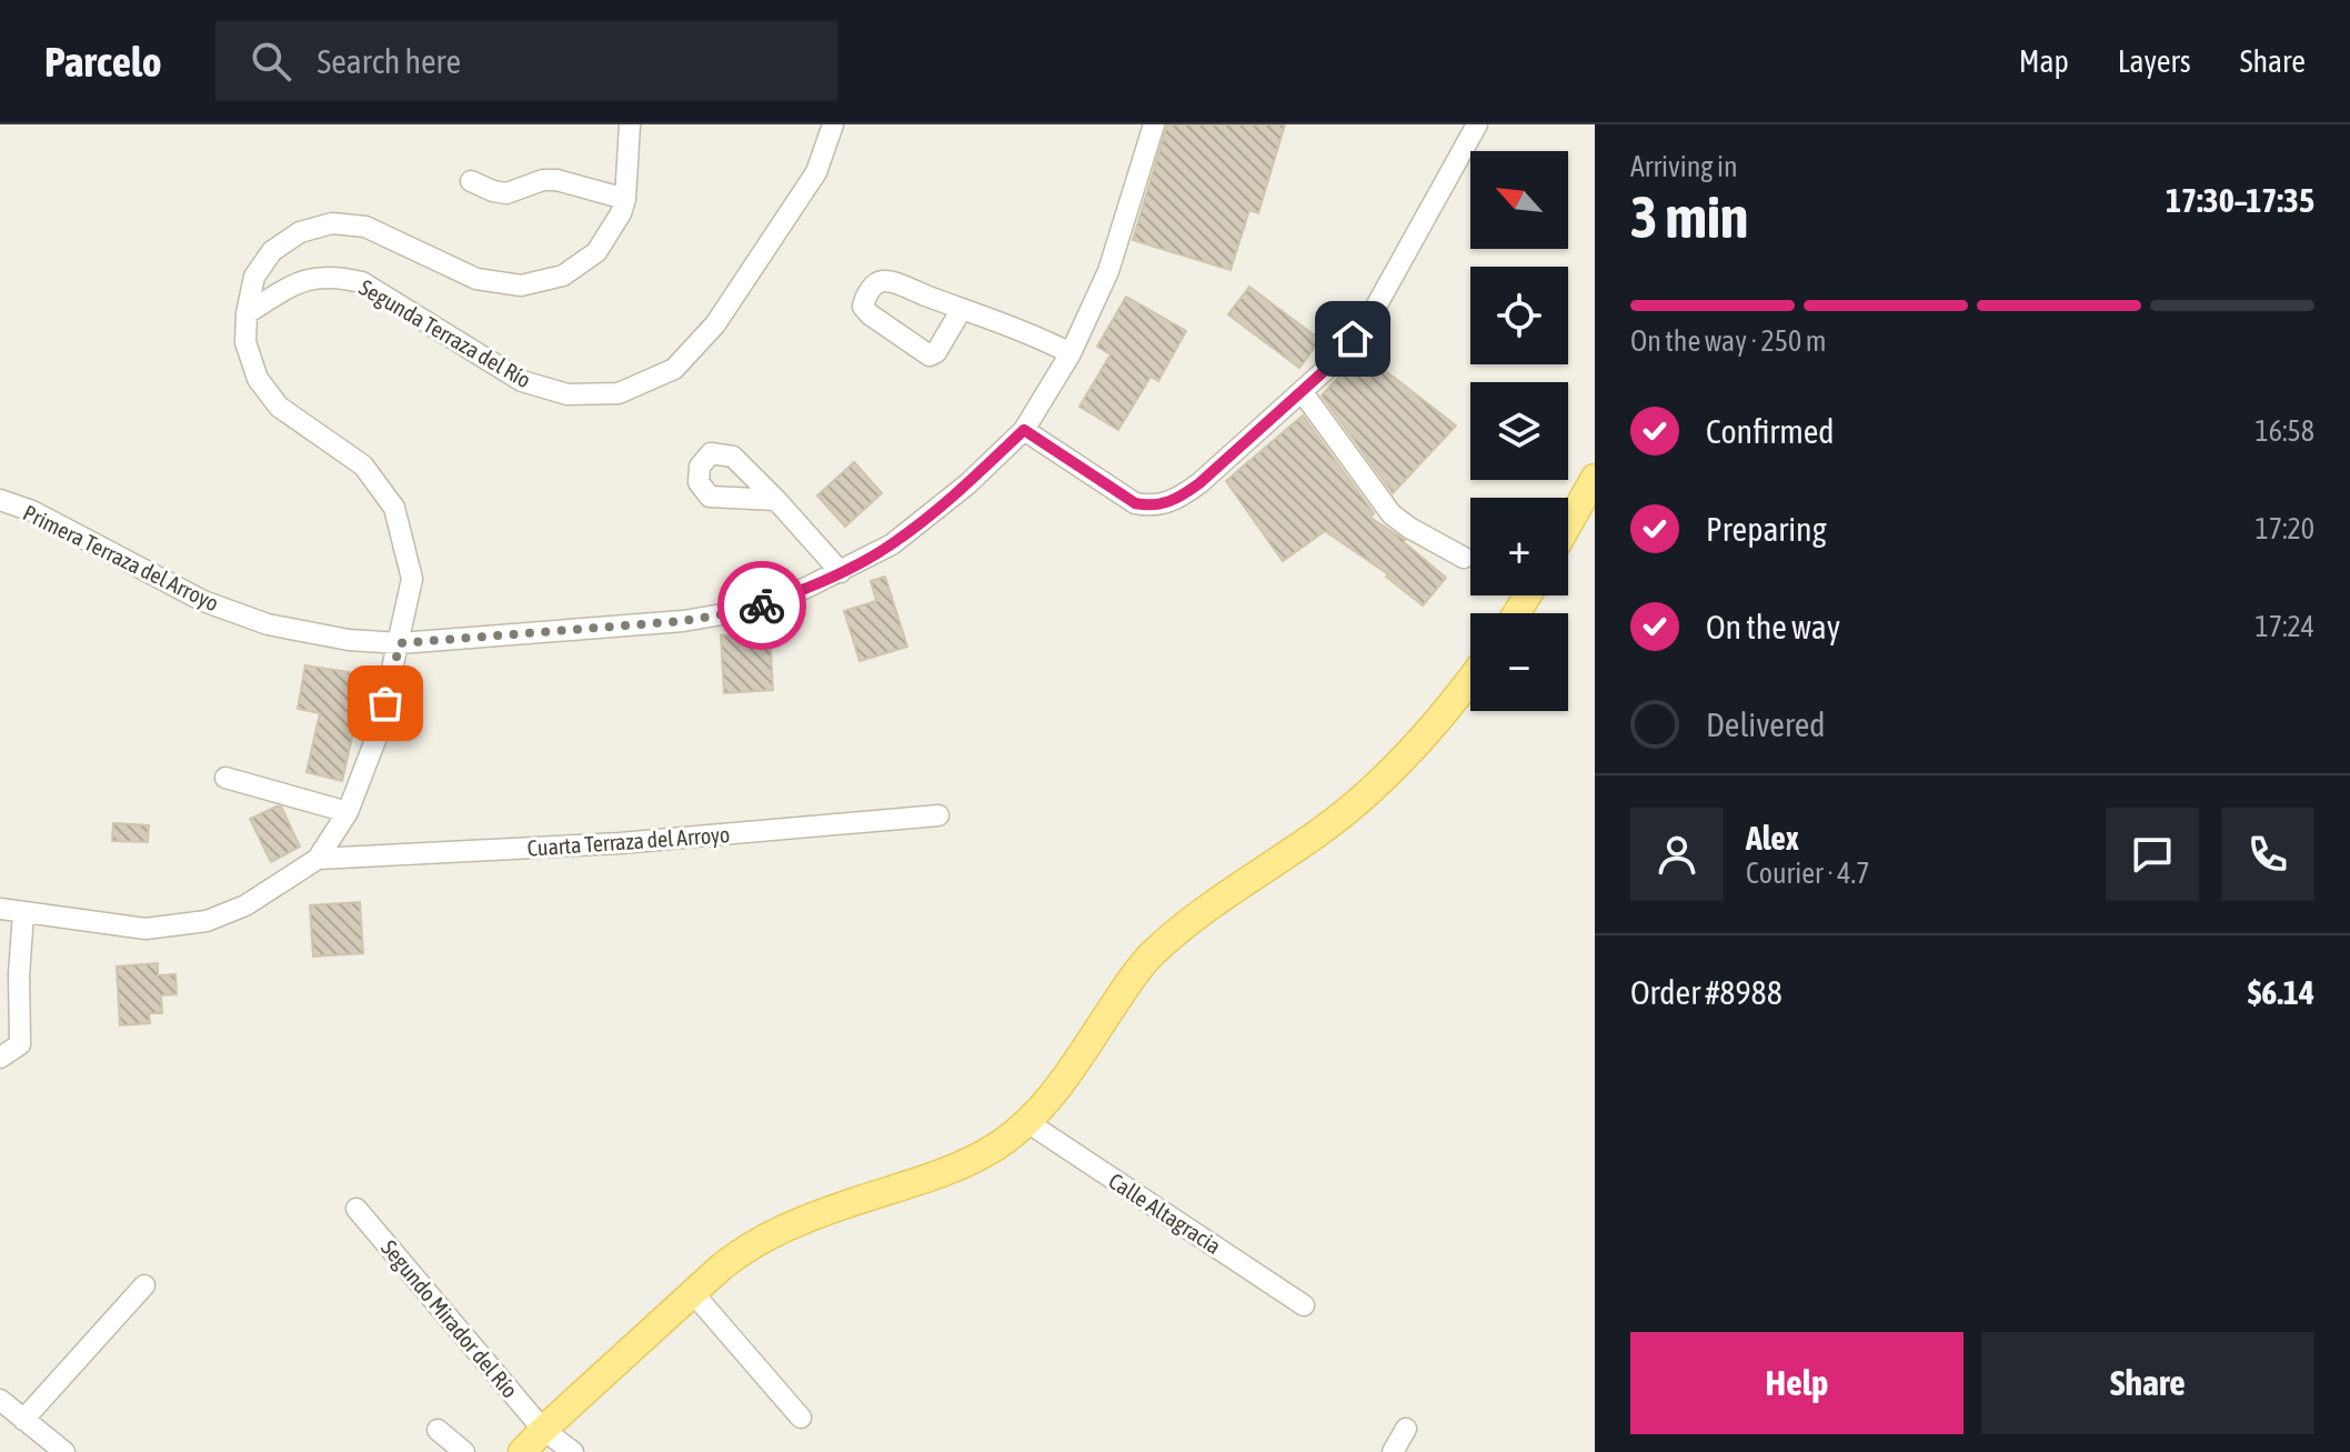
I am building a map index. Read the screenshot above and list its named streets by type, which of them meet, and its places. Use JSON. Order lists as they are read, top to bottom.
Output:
{
  "streets": {
    "street": [
      "Segunda Terraza del Río",
      "Primera Terraza del Arroyo",
      "Cuarta Terraza del Arroyo",
      "Calle Altagracia",
      "Segundo Mirador del Río"
    ]
  },
  "north": "top left",
  "page": {
    "header": "Parcelo",
    "search": "Search here",
    "nav": ["Map", "Layers", "Share"],
    "heading": ["3 min", "Arriving in", "17:30–17:35"],
    "panel": [
      "Alex",
      "Courier · 4.7",
      "Order #8988",
      "$6.14"
    ],
    "map_buttons": ["+", "−"],
    "bar": "On the way · 250 m",
    "list": [
      ["Confirmed", "16:58"],
      ["Preparing", "17:20"],
      ["On the way", "17:24"],
      "Delivered"
    ],
    "buttons": ["Help", "Share"]
  }
}
